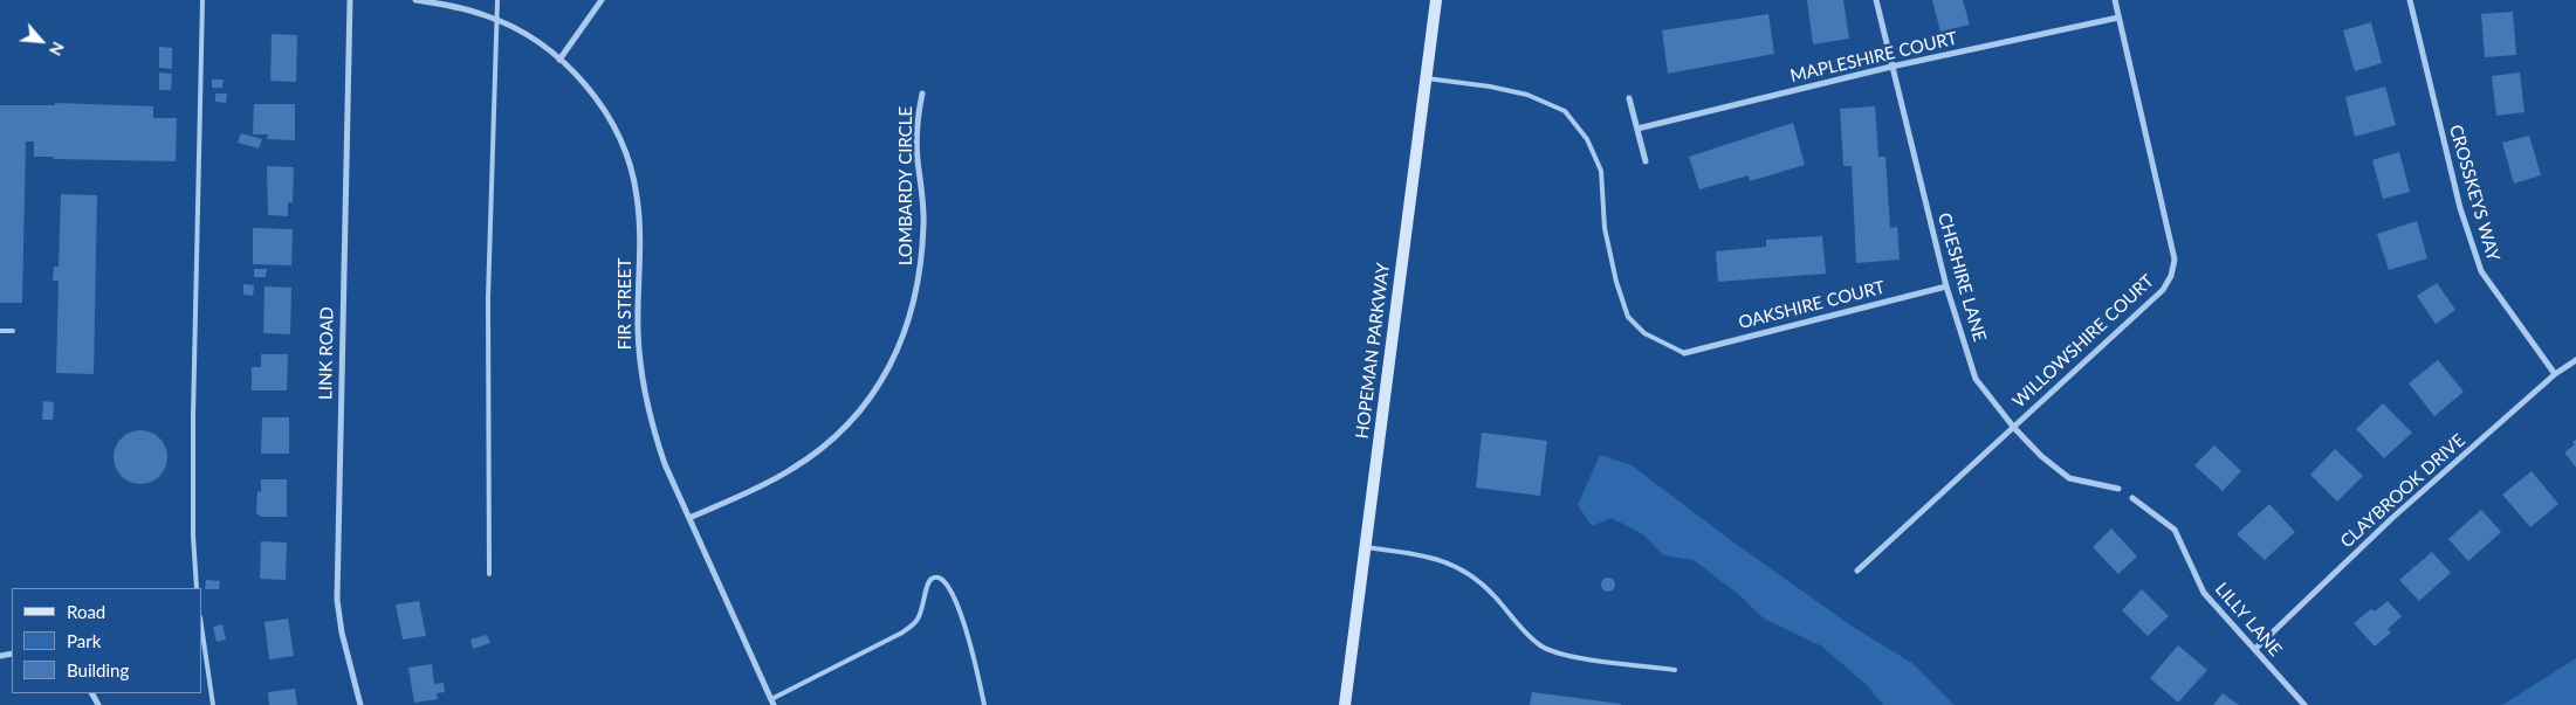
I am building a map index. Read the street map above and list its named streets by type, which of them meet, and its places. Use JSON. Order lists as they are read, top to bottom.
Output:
{
  "streets": {
    "main road": ["HOPEMAN PARKWAY"],
    "street": [
      "MAPLESHIRE COURT",
      "LOMBARDY CIRCLE",
      "CROSSKEYS WAY",
      "CHESHIRE LANE",
      "FIR STREET",
      "OAKSHIRE COURT",
      "WILLOWSHIRE COURT",
      "LINK ROAD",
      "CLAYBROOK DRIVE",
      "LILLY LANE"
    ]
  },
  "crossings": [
    ["MAPLESHIRE COURT", "CHESHIRE LANE"],
    ["MAPLESHIRE COURT", "WILLOWSHIRE COURT"],
    ["LOMBARDY CIRCLE", "FIR STREET"],
    ["CROSSKEYS WAY", "CLAYBROOK DRIVE"],
    ["CHESHIRE LANE", "OAKSHIRE COURT"],
    ["CHESHIRE LANE", "WILLOWSHIRE COURT"],
    ["CLAYBROOK DRIVE", "LILLY LANE"]
  ],
  "legend": ["Road", "Park", "Building"],
  "north": "bottom right"
}
